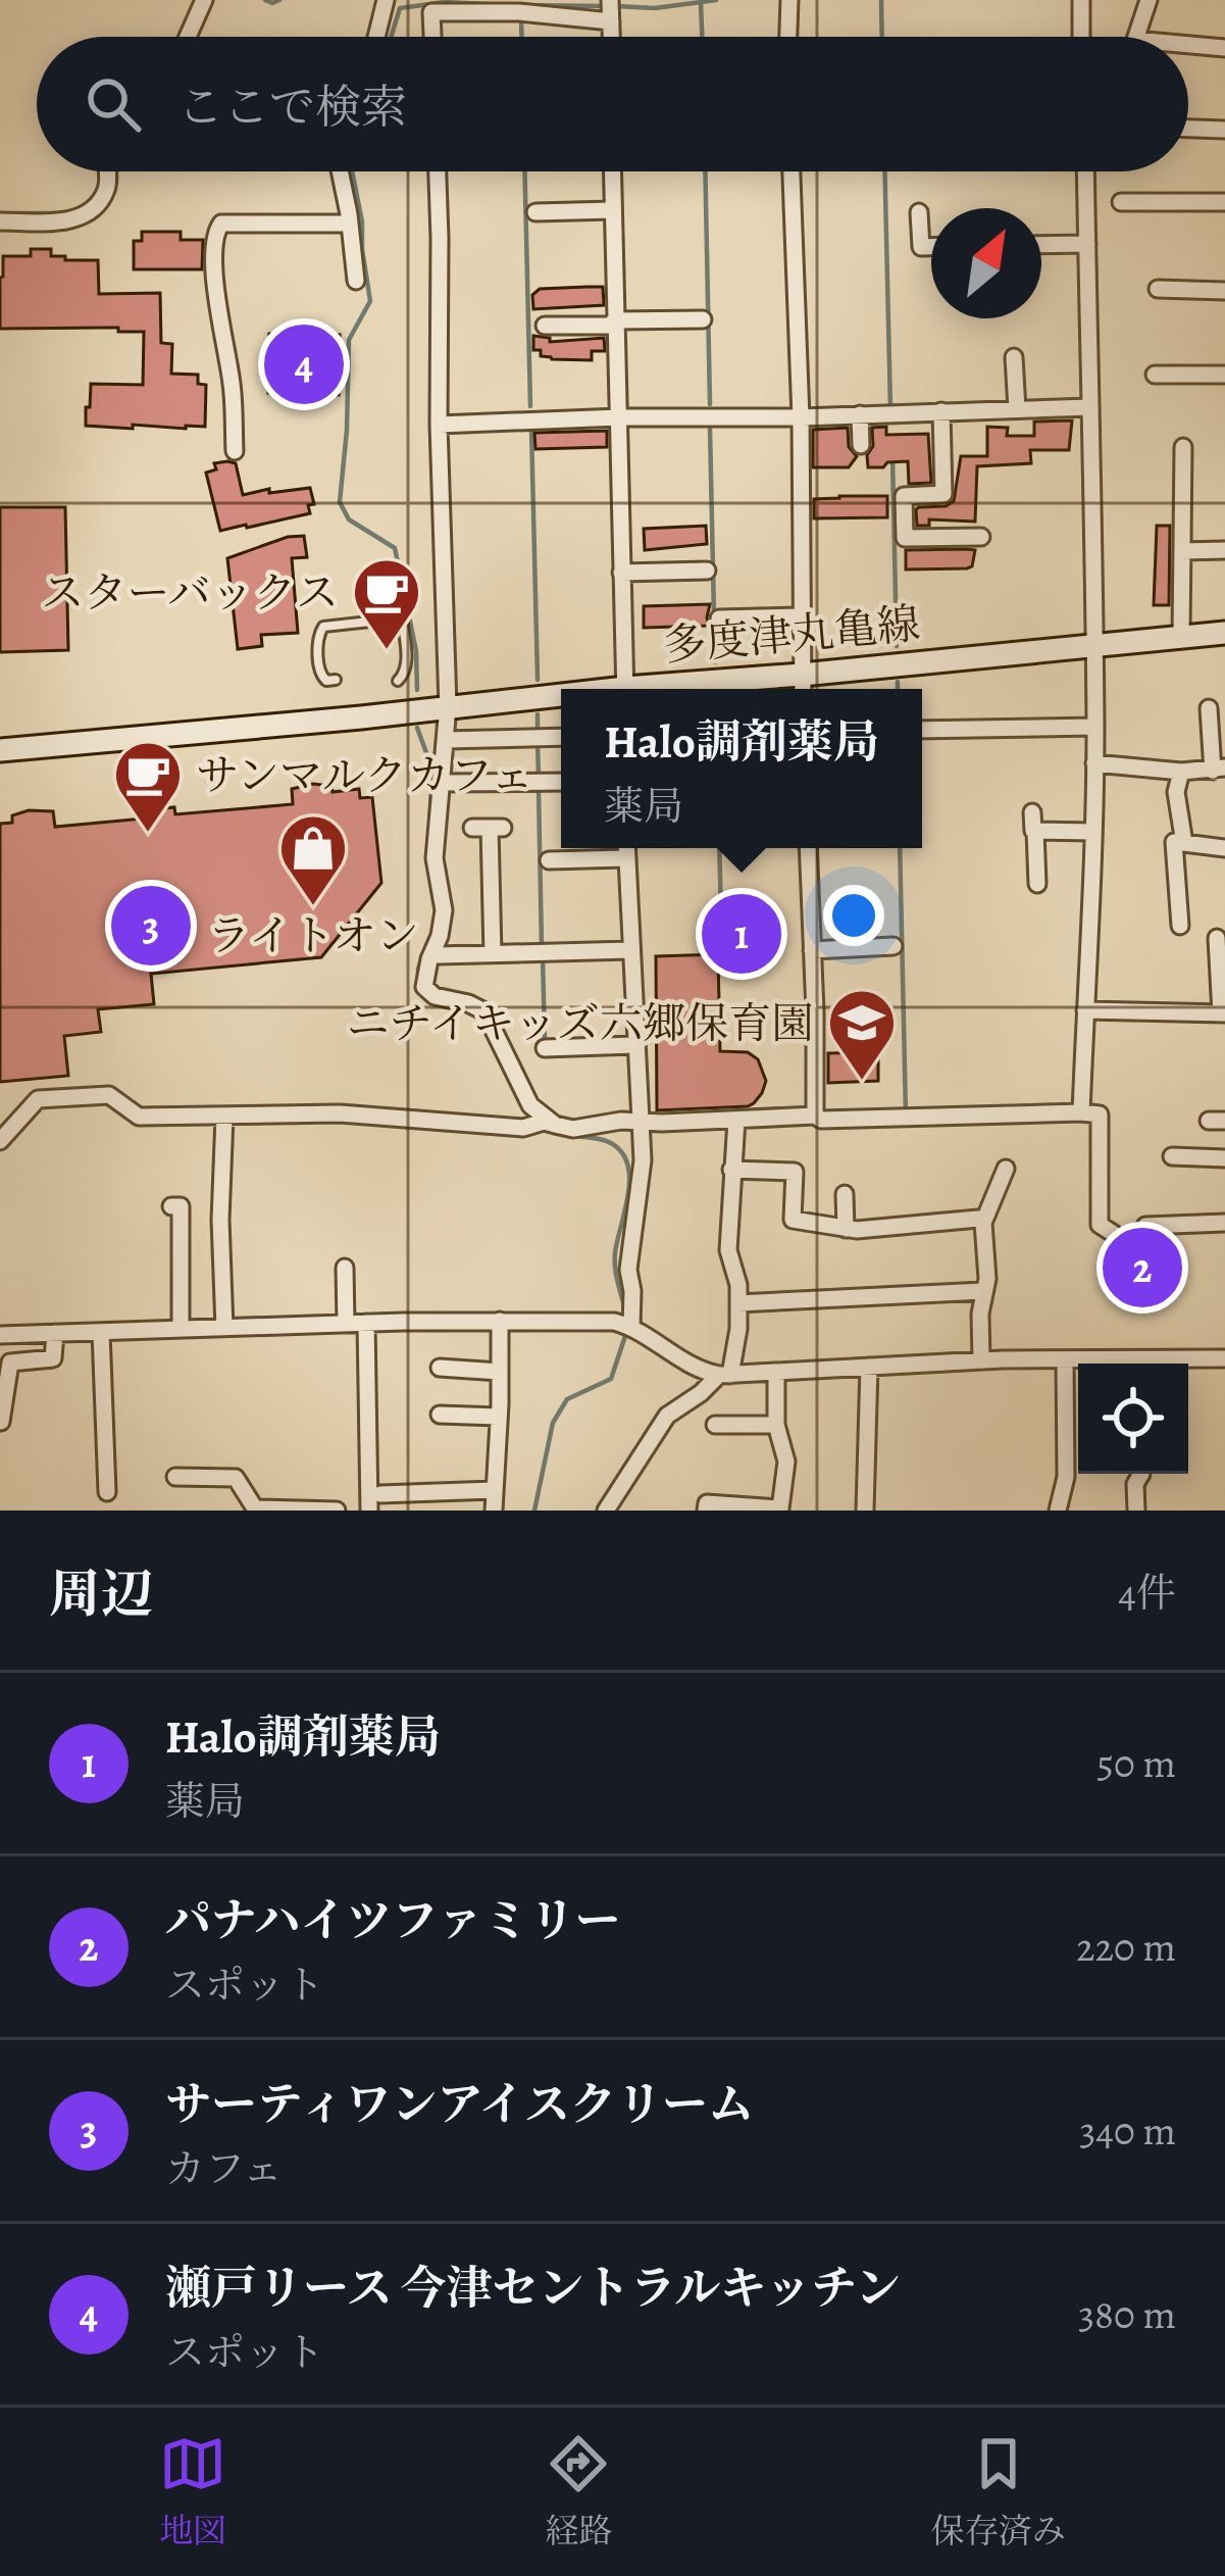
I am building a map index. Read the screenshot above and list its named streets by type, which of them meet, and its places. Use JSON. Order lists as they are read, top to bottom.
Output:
{
  "streets": {
    "main road": ["多度津丸亀線"]
  },
  "places": {
    "cafe": ["スターバックス", "サンマルクカフェ"],
    "shop": ["ライトオン"],
    "school or university": ["ニチイキッズ六郷保育園"]
  },
  "north": "top right",
  "page": {
    "search": "ここで検索",
    "pins": [
      "4",
      "3",
      "1",
      "2"
    ],
    "popup": ["Halo調剤薬局", "薬局"],
    "heading": ["周辺", "4件"],
    "list": [
      {
        "mark": "1",
        "name": "Halo調剤薬局",
        "note": "薬局",
        "value": "50 m"
      },
      {
        "mark": "2",
        "name": "パナハイツファミリー",
        "note": "スポット",
        "value": "220 m"
      },
      {
        "mark": "3",
        "name": "サーティワンアイスクリーム",
        "note": "カフェ",
        "value": "340 m"
      },
      {
        "mark": "4",
        "name": "瀬戸リース 今津セントラルキッチン",
        "note": "スポット",
        "value": "380 m"
      }
    ],
    "nav": ["地図", "経路", "保存済み"]
  }
}
